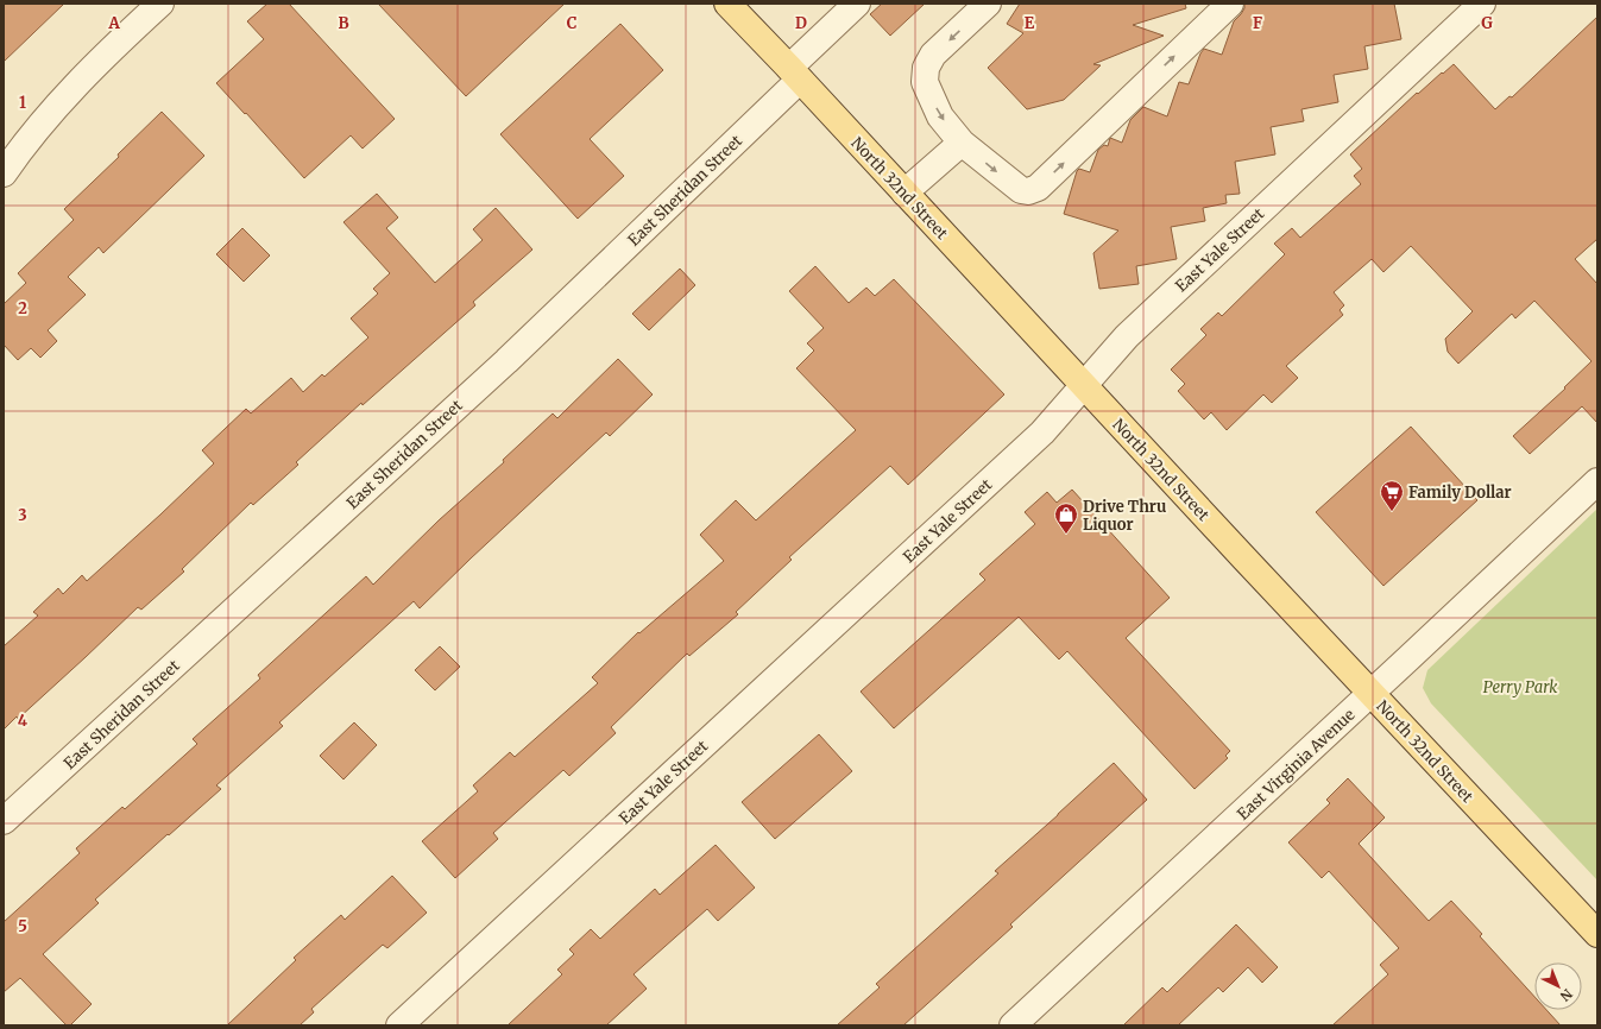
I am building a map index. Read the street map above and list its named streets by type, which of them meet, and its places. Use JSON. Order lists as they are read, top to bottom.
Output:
{
  "streets": {
    "main road": ["North 32nd Street"],
    "street": ["East Sheridan Street", "East Yale Street", "East Virginia Avenue"]
  },
  "crossings": [
    ["North 32nd Street", "East Sheridan Street"],
    ["North 32nd Street", "East Yale Street"],
    ["North 32nd Street", "East Virginia Avenue"]
  ],
  "parks": ["Perry Park"],
  "places": {
    "supermarket": ["Family Dollar"],
    "shop": ["Drive Thru Liquor"]
  },
  "north": "bottom right",
  "grid": {
    "columns": [
      "A",
      "B",
      "C",
      "D",
      "E",
      "F",
      "G"
    ],
    "rows": [
      "1",
      "2",
      "3",
      "4",
      "5"
    ]
  }
}
